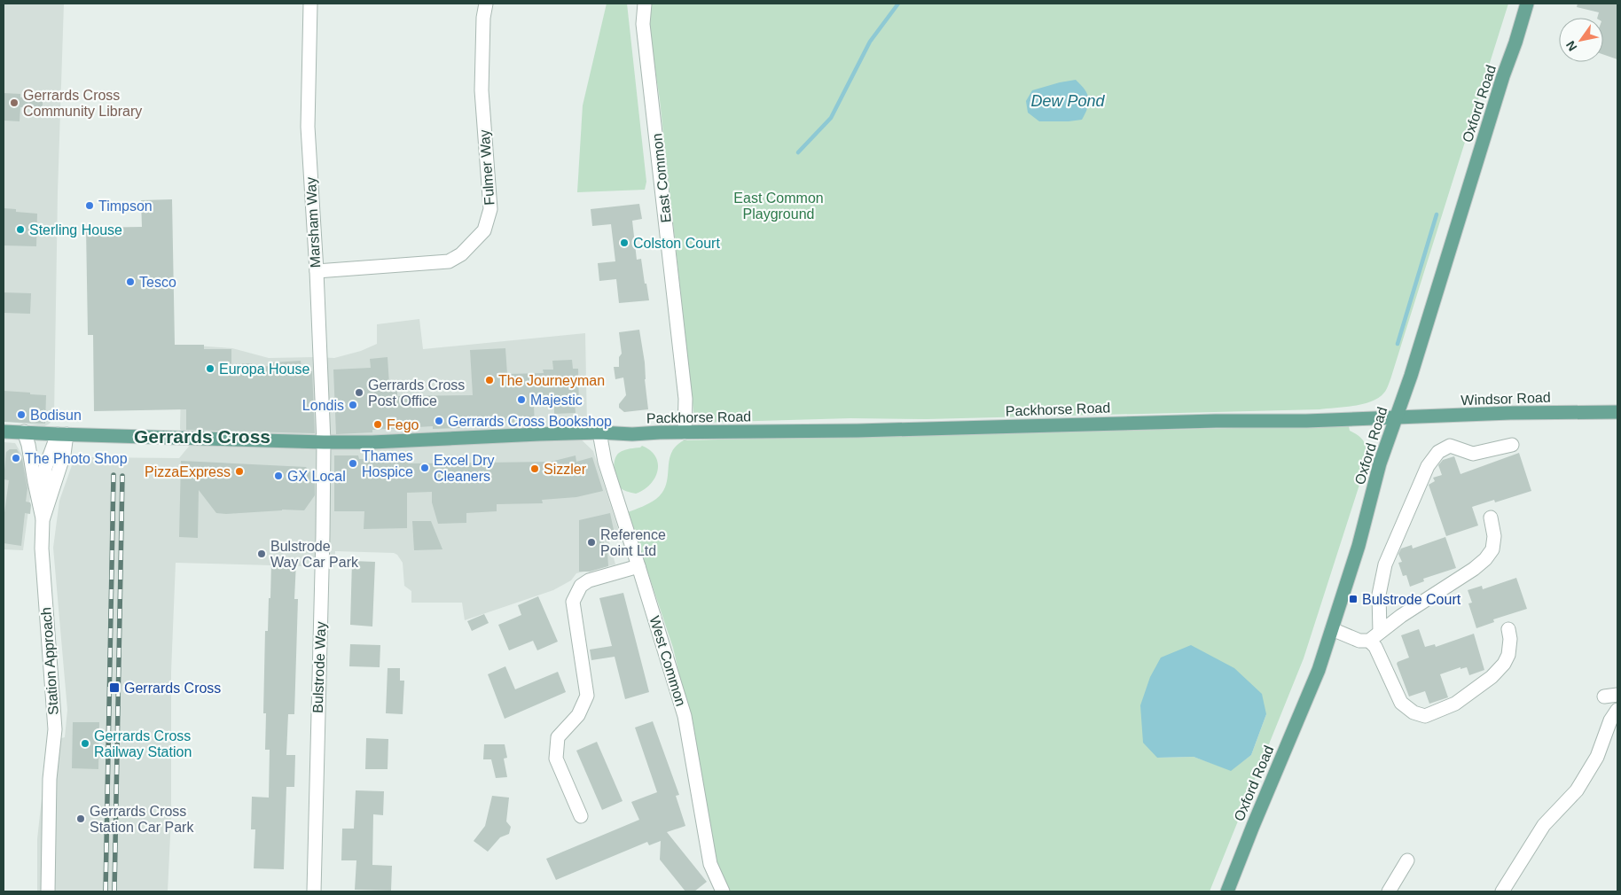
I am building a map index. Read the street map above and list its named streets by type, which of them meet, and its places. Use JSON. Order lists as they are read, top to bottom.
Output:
{
  "streets": {
    "main road": ["Oxford Road", "Windsor Road", "Packhorse Road"],
    "street": [
      "Fulmer Way",
      "East Common",
      "Marsham Way",
      "Station Approach",
      "West Common",
      "Bulstrode Way"
    ]
  },
  "crossings": [
    ["Oxford Road", "Windsor Road"],
    ["Oxford Road", "Packhorse Road"],
    ["Fulmer Way", "Marsham Way"],
    ["East Common", "Packhorse Road"],
    ["Marsham Way", "Packhorse Road"],
    ["Marsham Way", "Bulstrode Way"],
    ["Windsor Road", "Packhorse Road"],
    ["Packhorse Road", "West Common"],
    ["Packhorse Road", "Bulstrode Way"]
  ],
  "districts": ["Gerrards Cross"],
  "water": ["Dew Pond"],
  "parks": ["East Common Playground"],
  "places": {
    "other": [
      "Gerrards Cross Community Library",
      "Timpson",
      "Sterling House",
      "Colston Court",
      "Tesco",
      "Europa House",
      "The Journeyman",
      "Gerrards Cross Post Office",
      "Majestic",
      "Londis",
      "Bodisun",
      "Gerrards Cross Bookshop",
      "Fego",
      "The Photo Shop",
      "Thames Hospice",
      "Excel Dry Cleaners",
      "Sizzler",
      "PizzaExpress",
      "GX Local",
      "Reference Point Ltd",
      "Bulstrode Way Car Park",
      "Gerrards Cross Railway Station",
      "Gerrards Cross Station Car Park"
    ],
    "transit": ["Bulstrode Court", "Gerrards Cross"]
  },
  "north": "bottom left"
}
